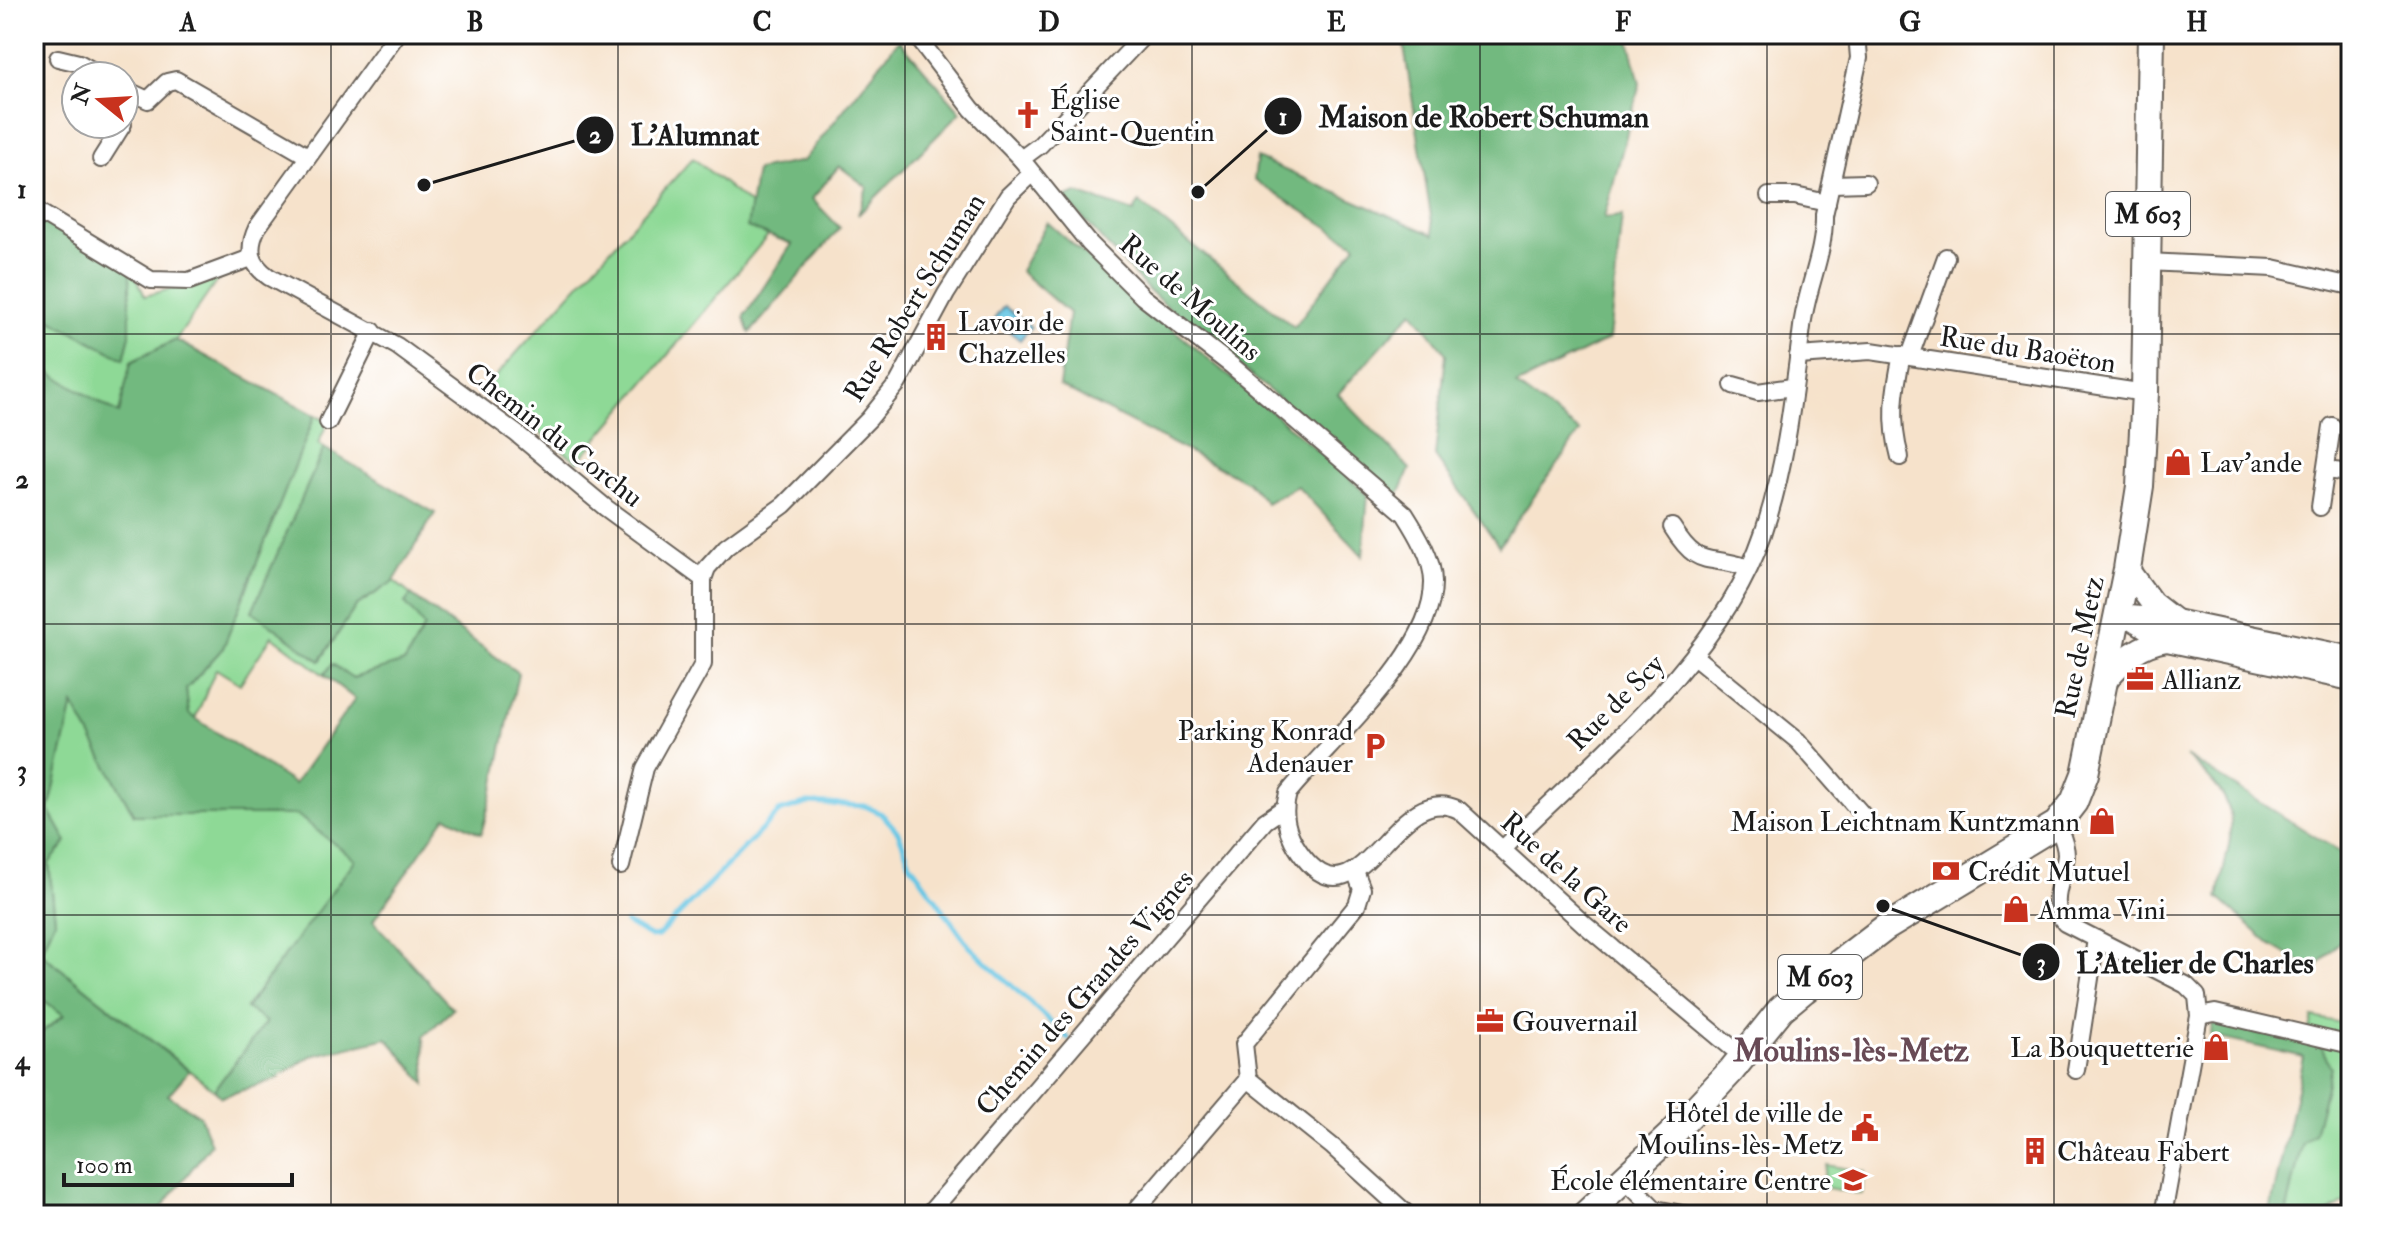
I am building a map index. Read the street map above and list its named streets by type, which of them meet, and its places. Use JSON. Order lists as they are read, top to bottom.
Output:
{
  "streets": {
    "main road": ["M 603", "Rue de Metz"],
    "street": [
      "Rue Robert Schuman",
      "Rue de Moulins",
      "Rue du Baoëton",
      "Chemin du Corchu",
      "Rue de Scy",
      "Rue de la Gare",
      "Chemin des Grandes Vignes"
    ]
  },
  "crossings": [
    ["M 603", "Rue du Baoëton"],
    ["M 603", "Rue de Metz"],
    ["M 603", "Rue de la Gare"],
    ["Rue Robert Schuman", "Rue de Moulins"],
    ["Rue Robert Schuman", "Chemin du Corchu"],
    ["Rue de Moulins", "Chemin des Grandes Vignes"],
    ["Rue du Baoëton", "Rue de Metz"],
    ["Rue de Scy", "Rue de la Gare"]
  ],
  "districts": ["Moulins-lès-Metz"],
  "places": {
    "church": ["Église Saint-Quentin"],
    "other": ["L'Alumnat", "Maison de Robert Schuman", "L'Atelier de Charles"],
    "building": ["Lavoir de Chazelles", "Château Fabert"],
    "shop": [
      "Lav'ande",
      "Maison Leichtnam Kuntzmann",
      "Amma Vini",
      "La Bouquetterie"
    ],
    "office": ["Allianz", "Gouvernail"],
    "parking": ["Parking Konrad Adenauer"],
    "bank": ["Crédit Mutuel"],
    "public building": ["Hôtel de ville de Moulins-lès-Metz"],
    "school or university": ["École élémentaire Centre"]
  },
  "scale_bar": "100 m",
  "north": "left",
  "grid": {
    "columns": [
      "A",
      "B",
      "C",
      "D",
      "E",
      "F",
      "G",
      "H"
    ],
    "rows": [
      "1",
      "2",
      "3",
      "4"
    ]
  }
}
